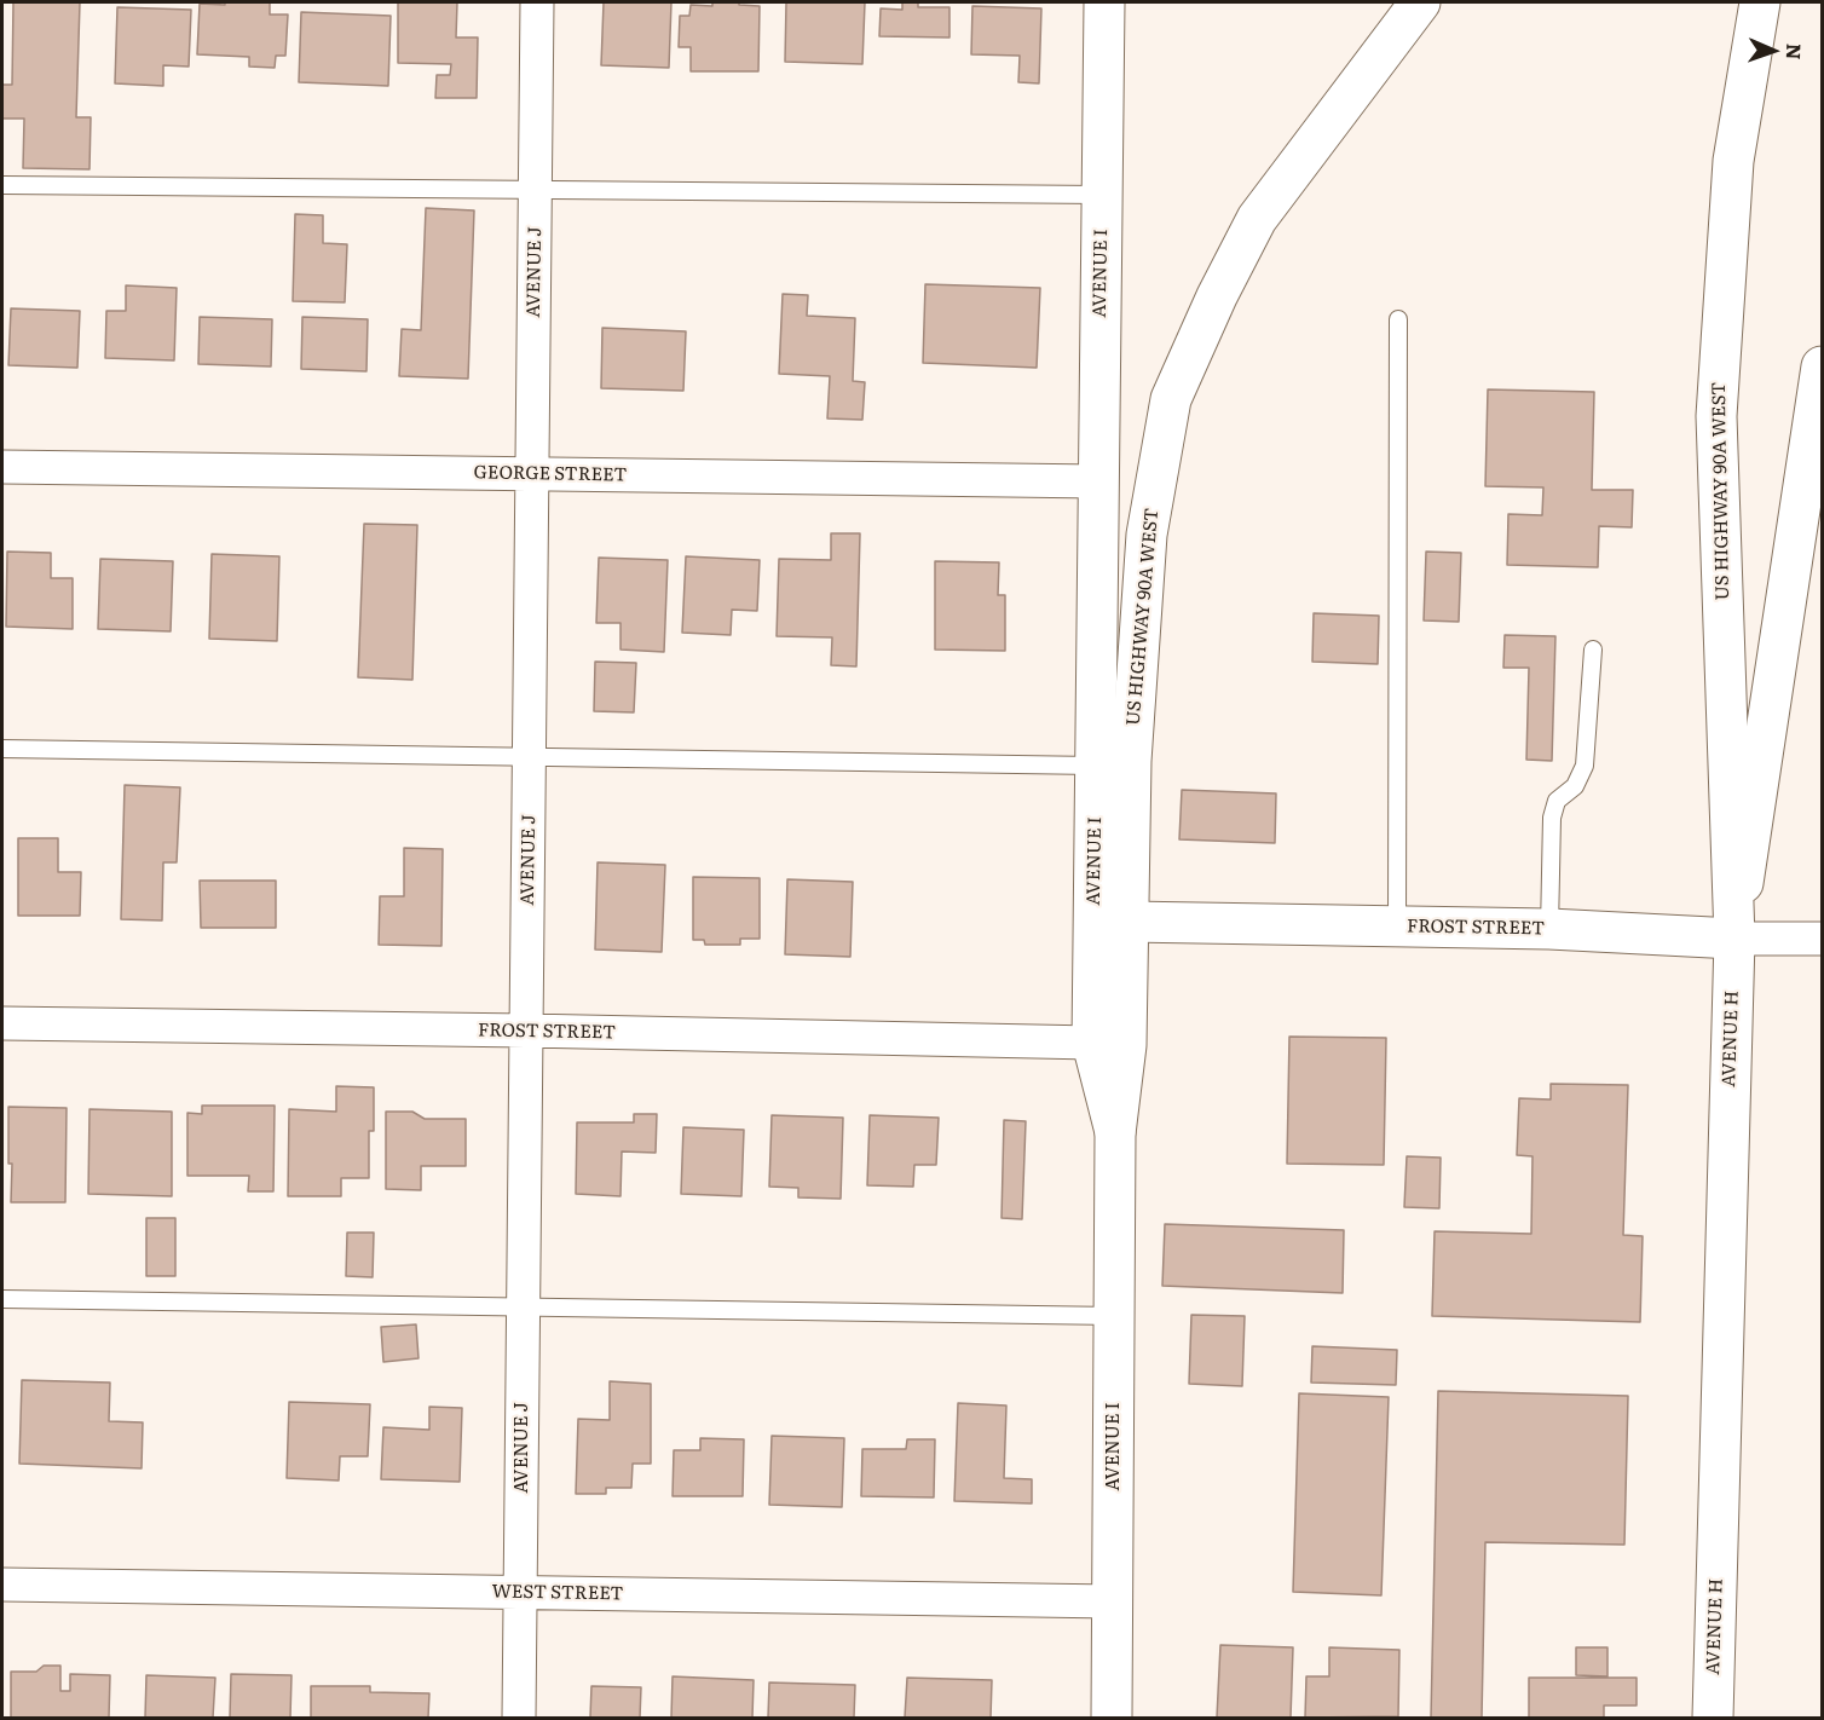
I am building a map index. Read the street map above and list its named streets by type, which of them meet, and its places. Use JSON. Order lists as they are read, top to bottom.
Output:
{
  "streets": {
    "main road": [
      "AVENUE I",
      "US HIGHWAY 90A WEST",
      "FROST STREET",
      "AVENUE H"
    ],
    "street": ["AVENUE J", "GEORGE STREET", "WEST STREET"]
  },
  "crossings": [
    ["AVENUE J", "GEORGE STREET"],
    ["AVENUE J", "FROST STREET"],
    ["AVENUE J", "WEST STREET"],
    ["AVENUE I", "GEORGE STREET"],
    ["AVENUE I", "US HIGHWAY 90A WEST"],
    ["AVENUE I", "FROST STREET"],
    ["AVENUE I", "WEST STREET"],
    ["US HIGHWAY 90A WEST", "FROST STREET"],
    ["US HIGHWAY 90A WEST", "AVENUE H"],
    ["FROST STREET", "AVENUE H"]
  ],
  "north": "right"
}
